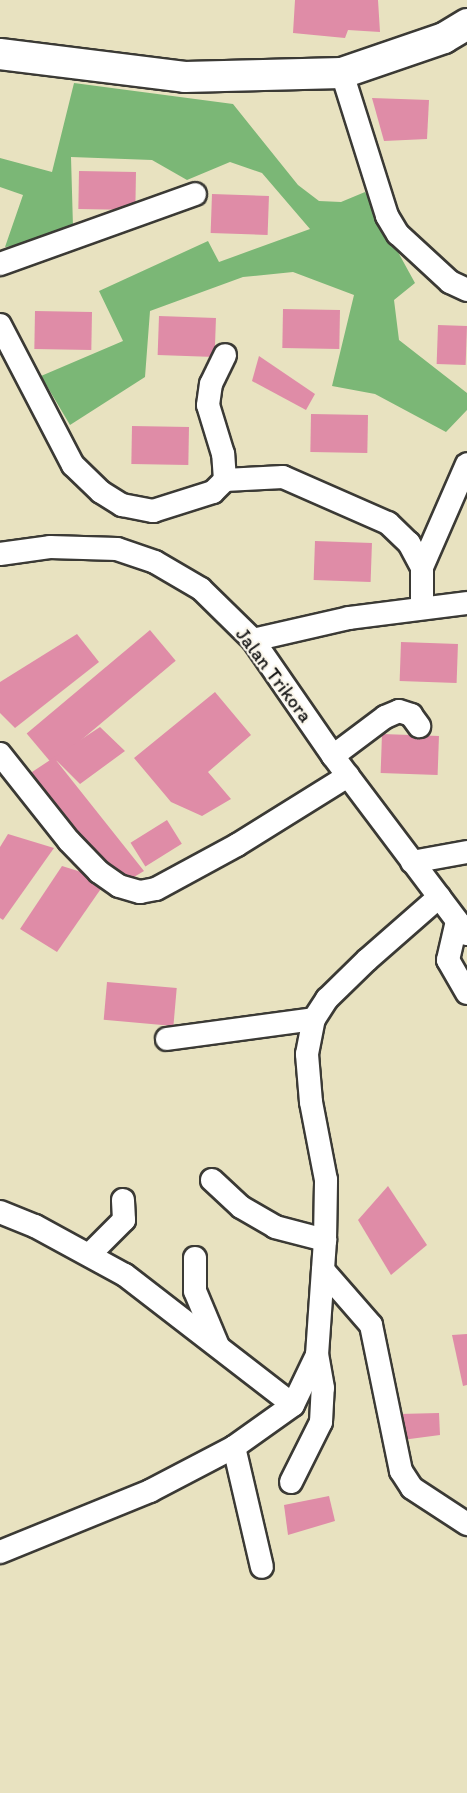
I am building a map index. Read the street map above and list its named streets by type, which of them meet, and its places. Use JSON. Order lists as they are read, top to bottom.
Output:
{
  "streets": {
    "street": ["Jalan Trikora"]
  }
}
